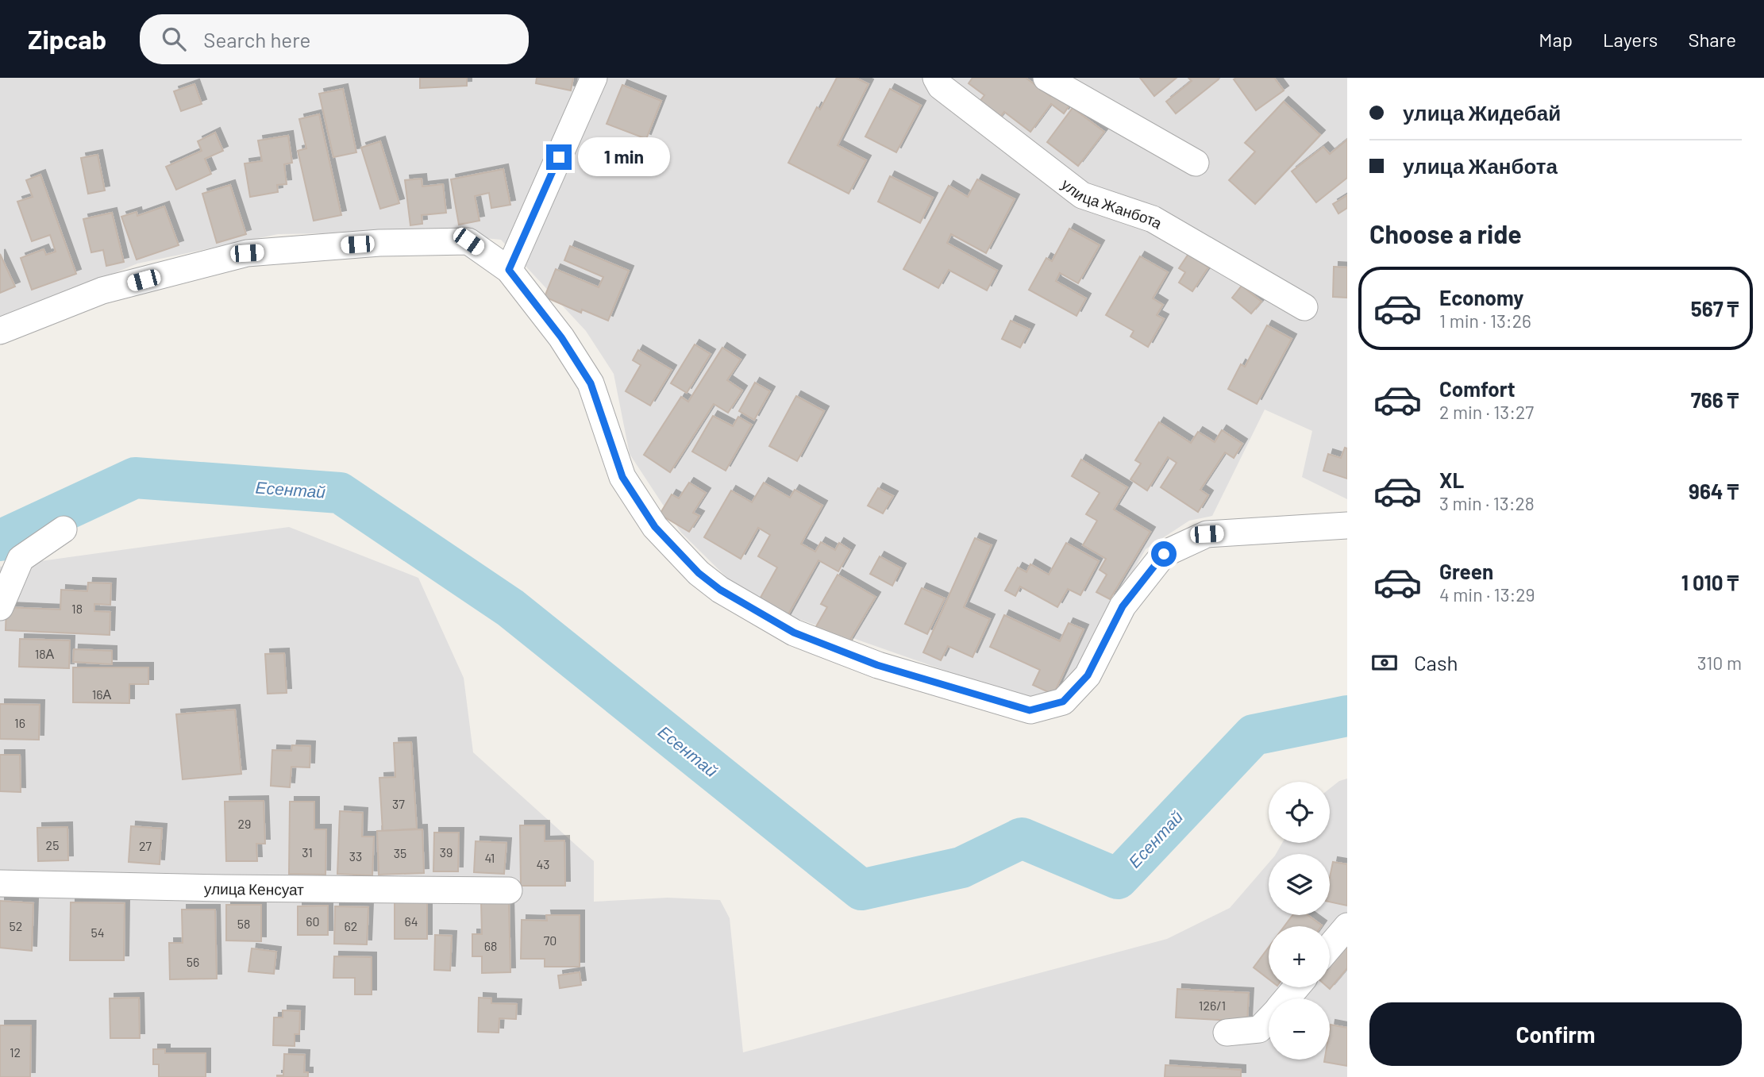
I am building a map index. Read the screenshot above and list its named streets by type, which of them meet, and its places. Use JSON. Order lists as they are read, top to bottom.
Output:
{
  "streets": {
    "street": ["улица Жанбота", "улица Кенсуат"]
  },
  "water": ["Есентай"],
  "house_numbers": [
    "18",
    "18А",
    "16А",
    "16",
    "37",
    "29",
    "25",
    "27",
    "31",
    "39",
    "35",
    "33",
    "41",
    "43",
    "60",
    "64",
    "58",
    "52",
    "62",
    "54",
    "70",
    "68",
    "56",
    "126/1",
    "12"
  ],
  "page": {
    "header": "Zipcab",
    "search": "Search here",
    "nav": ["Map", "Layers", "Share"],
    "banner": ["улица Жидебай", "улица Жанбота"],
    "bubble": "1 min",
    "heading": "Choose a ride",
    "list": [
      {
        "name": "Economy",
        "note": "1 min · 13:26",
        "value": "567 ₸"
      },
      {
        "name": "Comfort",
        "note": "2 min · 13:27",
        "value": "766 ₸"
      },
      {
        "name": "XL",
        "note": "3 min · 13:28",
        "value": "964 ₸"
      },
      {
        "name": "Green",
        "note": "4 min · 13:29",
        "value": "1 010 ₸"
      }
    ],
    "pay": ["Cash", "310 m"],
    "map_buttons": ["+", "−"],
    "buttons": "Confirm"
  }
}
